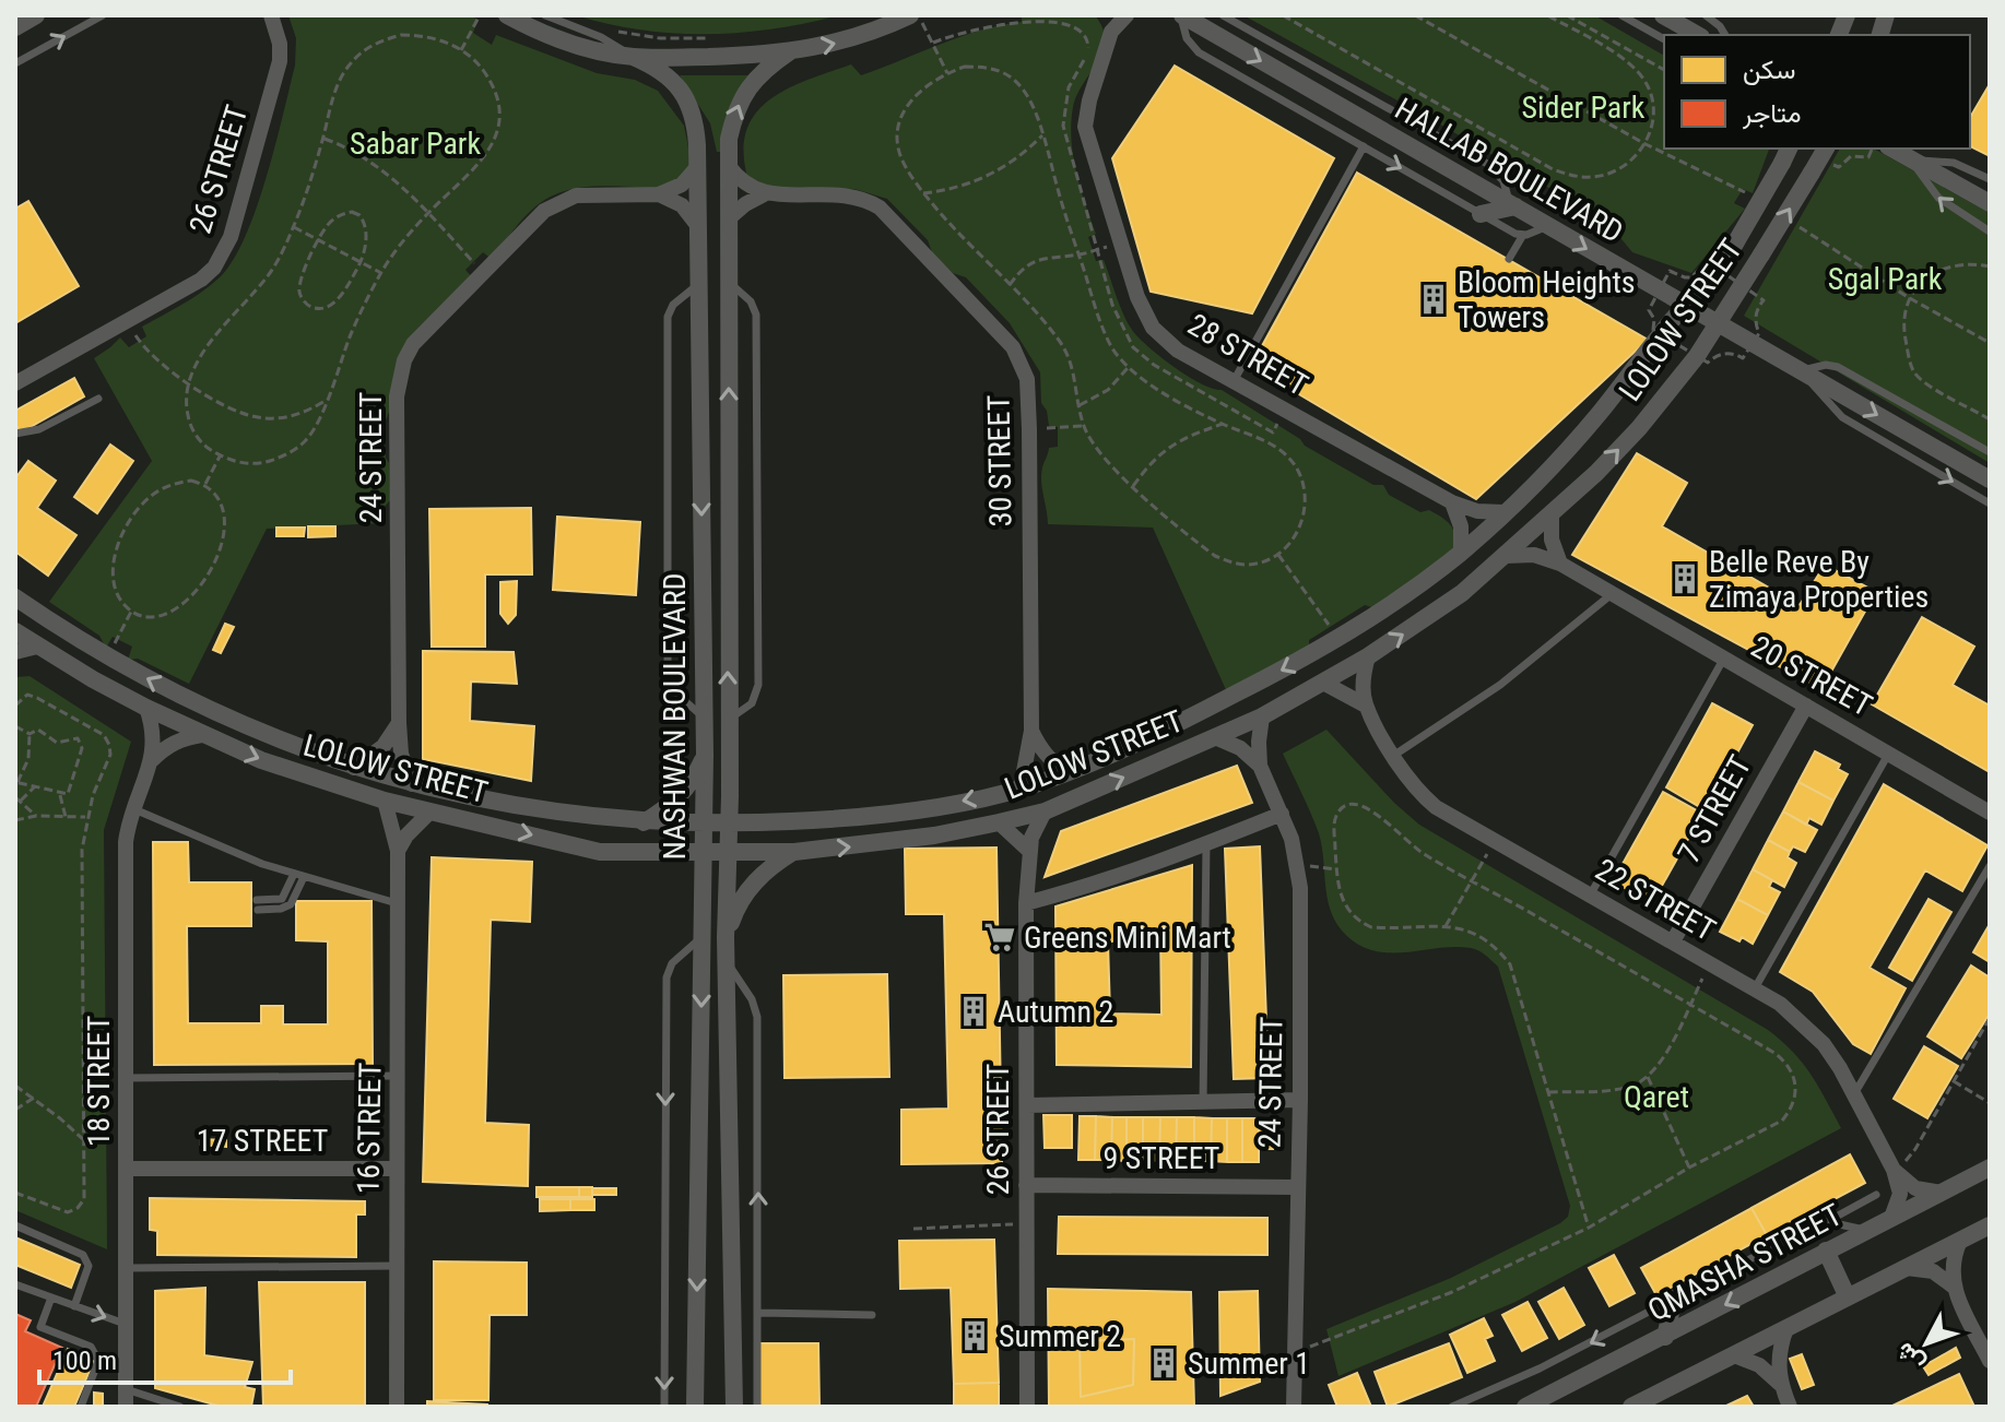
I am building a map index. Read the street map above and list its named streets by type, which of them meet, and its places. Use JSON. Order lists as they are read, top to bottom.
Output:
{
  "streets": {
    "street": [
      "26 STREET",
      "HALLAB BOULEVARD",
      "LOLOW STREET",
      "28 STREET",
      "24 STREET",
      "30 STREET",
      "20 STREET",
      "NASHWAN BOULEVARD",
      "7 STREET",
      "22 STREET",
      "18 STREET",
      "16 STREET",
      "17 STREET",
      "9 STREET",
      "QMASHA STREET"
    ]
  },
  "crossings": [
    ["26 STREET", "LOLOW STREET"],
    ["26 STREET", "9 STREET"],
    ["HALLAB BOULEVARD", "LOLOW STREET"],
    ["LOLOW STREET", "28 STREET"],
    ["LOLOW STREET", "24 STREET"],
    ["LOLOW STREET", "30 STREET"],
    ["LOLOW STREET", "20 STREET"],
    ["LOLOW STREET", "NASHWAN BOULEVARD"],
    ["LOLOW STREET", "22 STREET"],
    ["LOLOW STREET", "18 STREET"],
    ["LOLOW STREET", "16 STREET"],
    ["24 STREET", "9 STREET"],
    ["20 STREET", "7 STREET"],
    ["7 STREET", "22 STREET"],
    ["22 STREET", "QMASHA STREET"],
    ["18 STREET", "17 STREET"],
    ["16 STREET", "17 STREET"]
  ],
  "one_way": ["HALLAB BOULEVARD"],
  "parks": [
    "Sider Park",
    "Sabar Park",
    "Sgal Park",
    "Qaret"
  ],
  "places": {
    "building": [
      "Bloom Heights Towers",
      "Belle Reve By Zimaya Properties",
      "Autumn 2",
      "Summer 2",
      "Summer 1"
    ],
    "supermarket": ["Greens Mini Mart"]
  },
  "legend": ["سكن", "متاجر"],
  "scale_bar": "100 m",
  "north": "bottom left"
}
